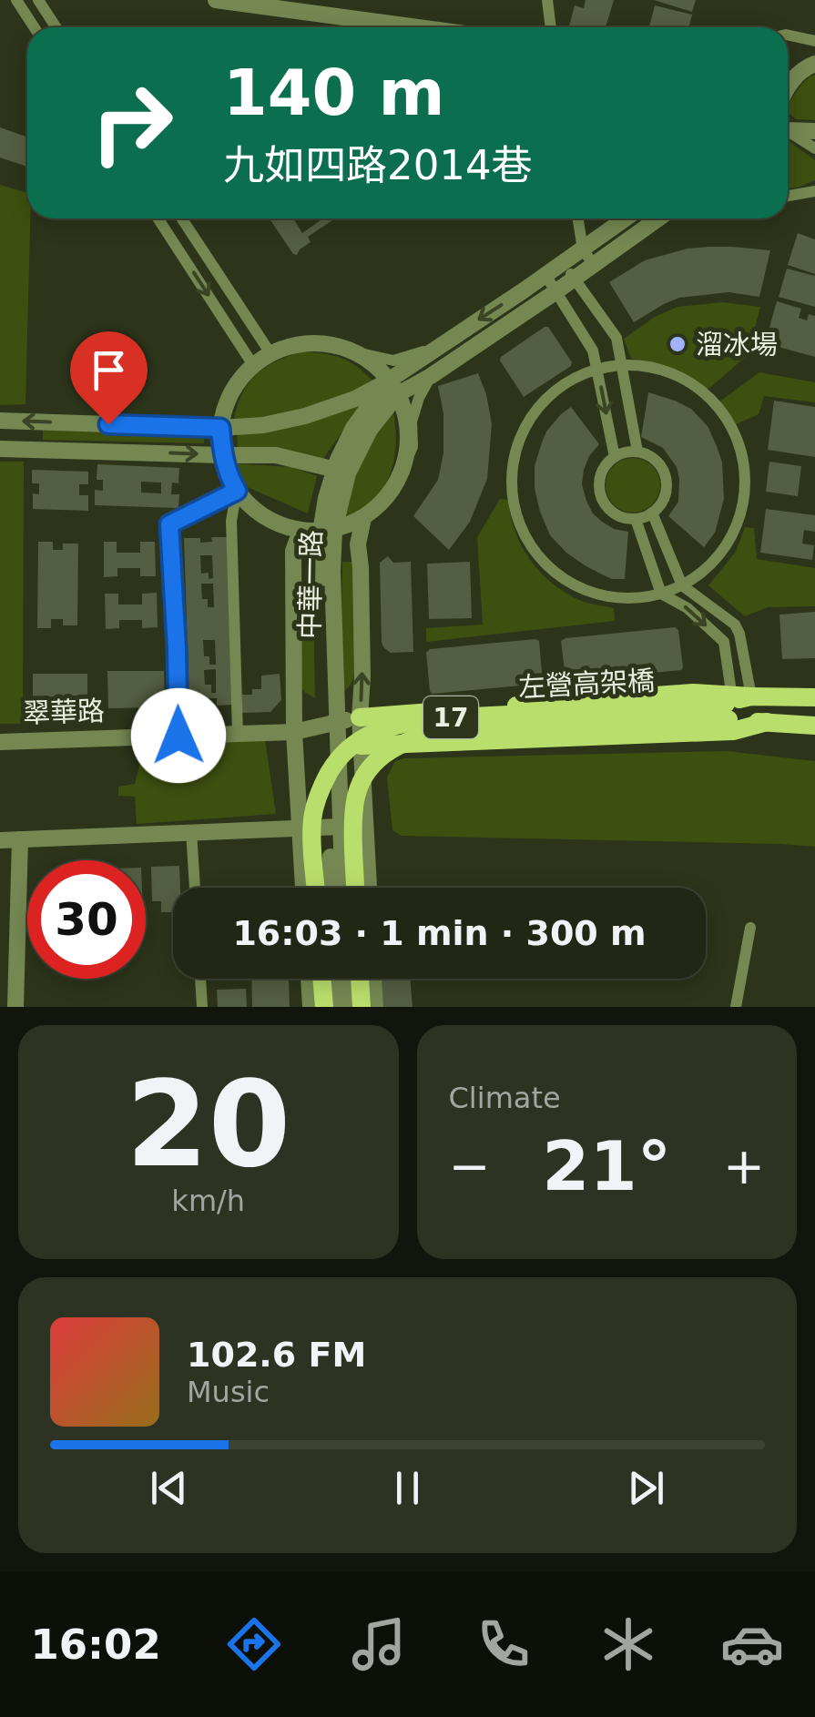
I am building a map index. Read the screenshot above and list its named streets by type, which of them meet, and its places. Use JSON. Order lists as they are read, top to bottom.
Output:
{
  "streets": {
    "main road": ["左營高架橋", "17"],
    "street": ["中華一路", "翠華路"]
  },
  "crossings": [
    ["中華一路", "翠華路"],
    ["左營高架橋", "17"]
  ],
  "places": ["溜冰場"],
  "page": {
    "turn": ["140 m", "九如四路2014巷"],
    "limit": "30",
    "trip": "16:03 · 1 min · 300 m",
    "tile": [
      ["20", "km/h"],
      "Climate"
    ],
    "heat": ["−", "21°", "+"],
    "song": ["102.6 FM", "Music"],
    "tabs": "16:02"
  }
}
